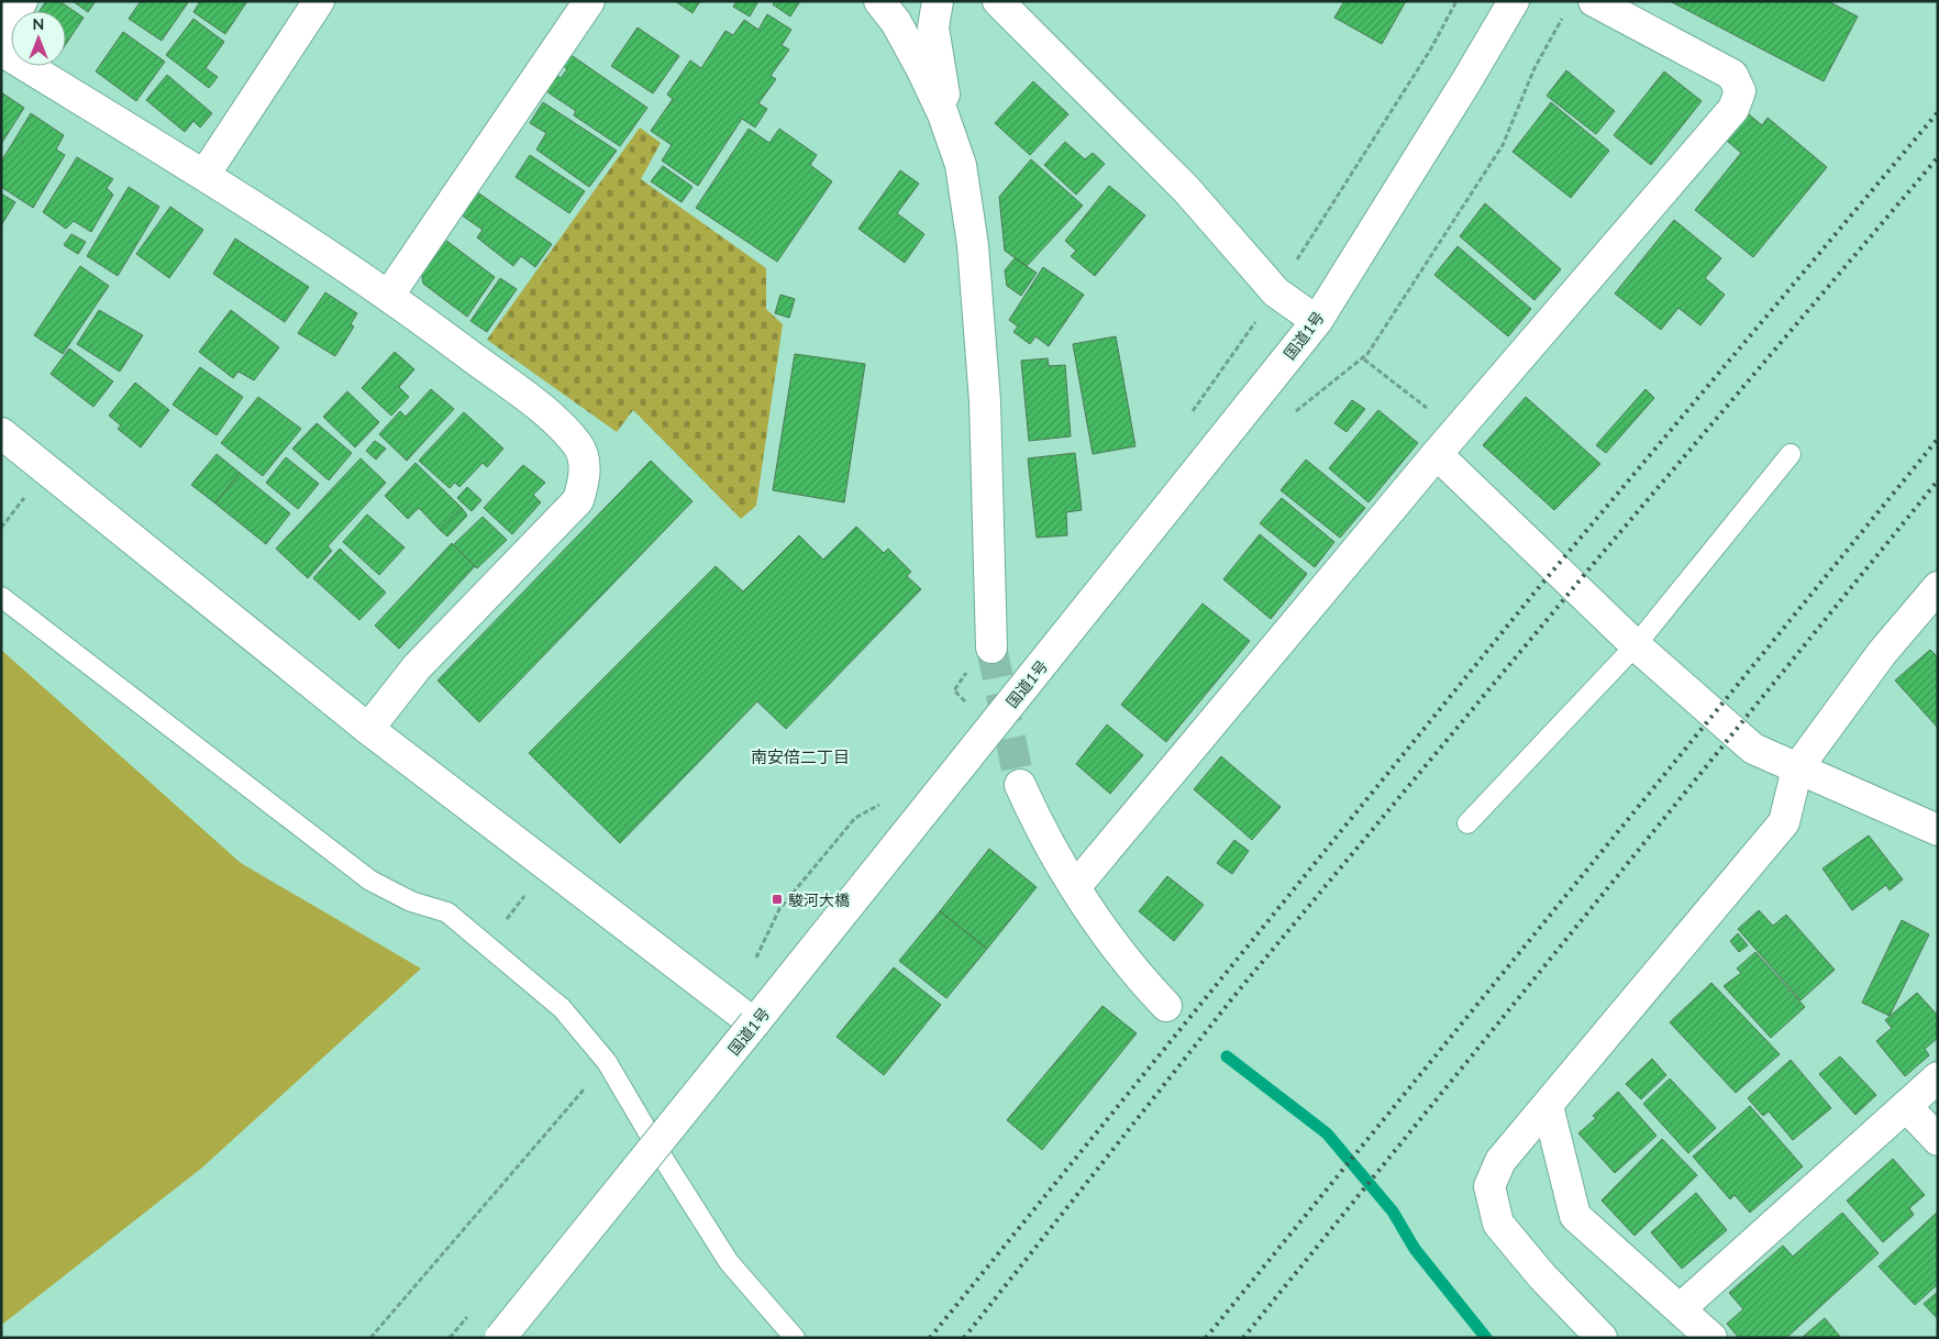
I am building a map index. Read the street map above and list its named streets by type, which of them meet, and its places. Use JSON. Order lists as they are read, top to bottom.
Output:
{
  "streets": {
    "main road": ["国道1号"]
  },
  "districts": ["南安倍二丁目"],
  "places": {
    "transit": ["駿河大橋"]
  },
  "north": "top"
}
